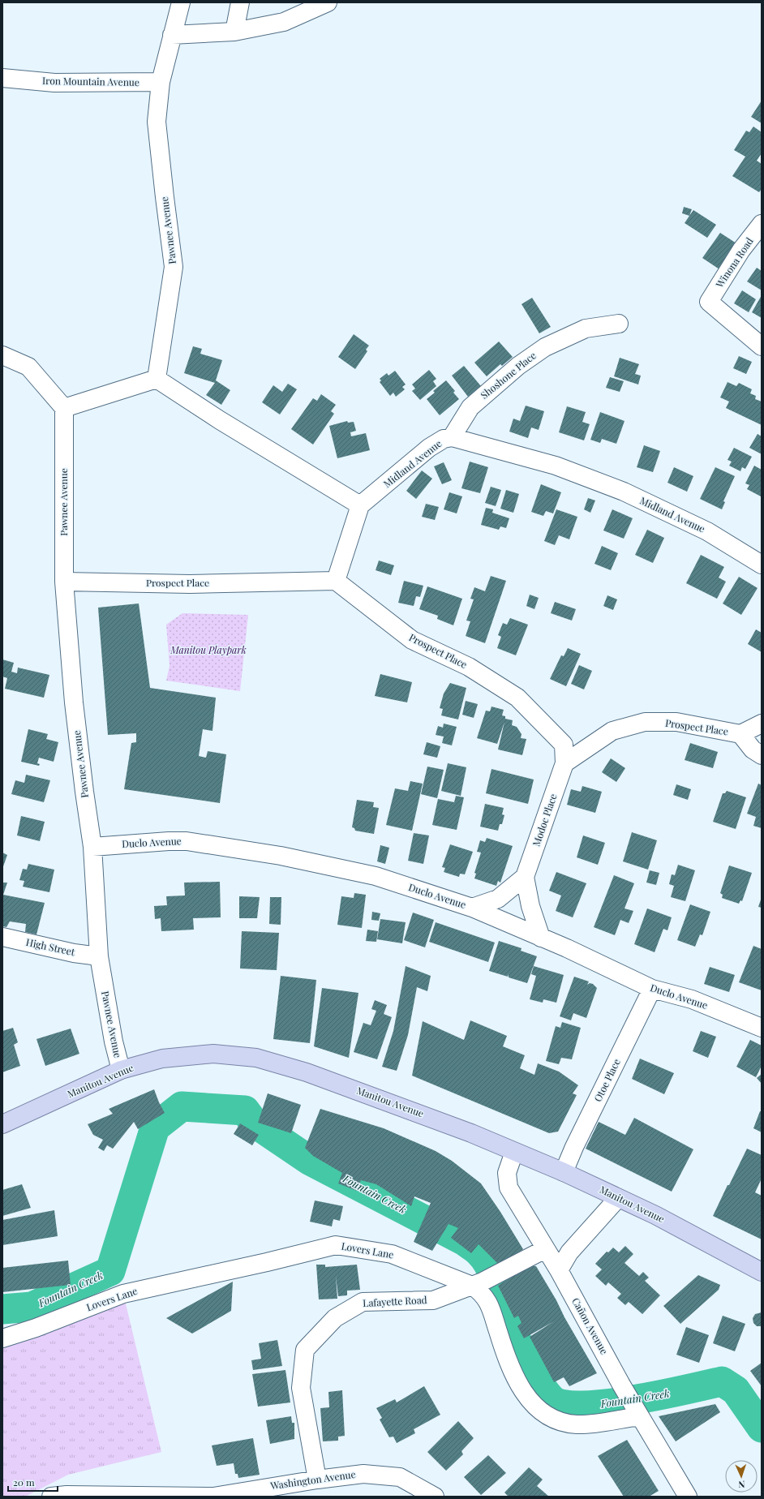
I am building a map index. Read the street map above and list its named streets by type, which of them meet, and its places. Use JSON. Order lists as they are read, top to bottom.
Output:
{
  "streets": {
    "main road": ["Manitou Avenue"],
    "street": [
      "Iron Mountain Avenue",
      "Pawnee Avenue",
      "Winona Road",
      "Shoshone Place",
      "Midland Avenue",
      "Prospect Place",
      "Modoc Place",
      "Duclo Avenue",
      "High Street",
      "Otoe Place",
      "Lovers Lane",
      "Lafayette Road",
      "Cañon Avenue",
      "Washington Avenue"
    ]
  },
  "crossings": [
    ["Iron Mountain Avenue", "Pawnee Avenue"],
    ["Pawnee Avenue", "Prospect Place"],
    ["Pawnee Avenue", "Duclo Avenue"],
    ["Pawnee Avenue", "High Street"],
    ["Pawnee Avenue", "Manitou Avenue"],
    ["Shoshone Place", "Midland Avenue"],
    ["Prospect Place", "Modoc Place"],
    ["Duclo Avenue", "Otoe Place"],
    ["Otoe Place", "Manitou Avenue"],
    ["Manitou Avenue", "Cañon Avenue"],
    ["Lovers Lane", "Lafayette Road"],
    ["Lovers Lane", "Cañon Avenue"],
    ["Lafayette Road", "Cañon Avenue"],
    ["Lafayette Road", "Washington Avenue"]
  ],
  "water": ["Fountain Creek"],
  "parks": ["Manitou Playpark"],
  "scale_bar": "20 m",
  "north": "bottom"
}
